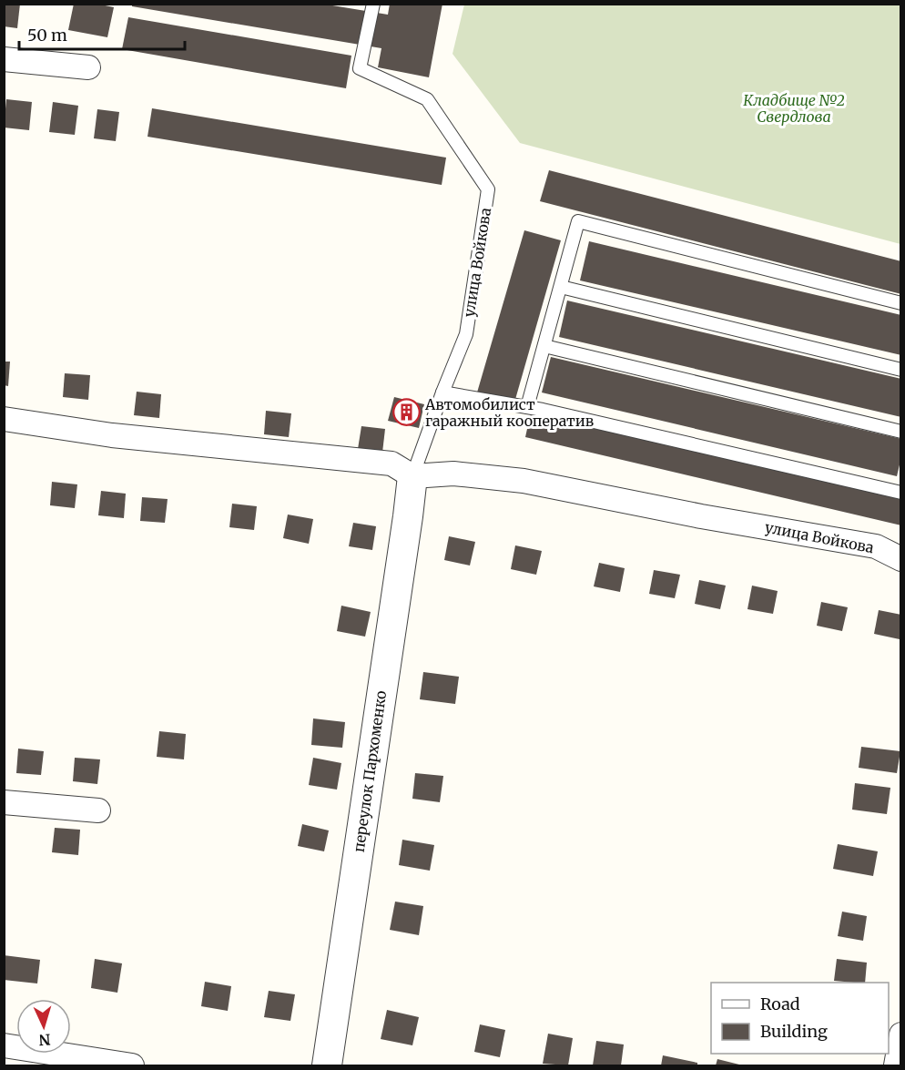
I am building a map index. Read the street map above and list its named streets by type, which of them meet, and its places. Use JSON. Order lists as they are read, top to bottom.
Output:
{
  "streets": {
    "street": ["улица Войкова", "переулок Пархоменко"]
  },
  "crossings": [
    ["улица Войкова", "переулок Пархоменко"]
  ],
  "parks": ["Кладбище №2 Свердлова"],
  "places": {
    "building": ["Автомобилист гаражный кооператив"]
  },
  "legend": ["Road", "Building"],
  "scale_bar": "50 m",
  "north": "bottom"
}
